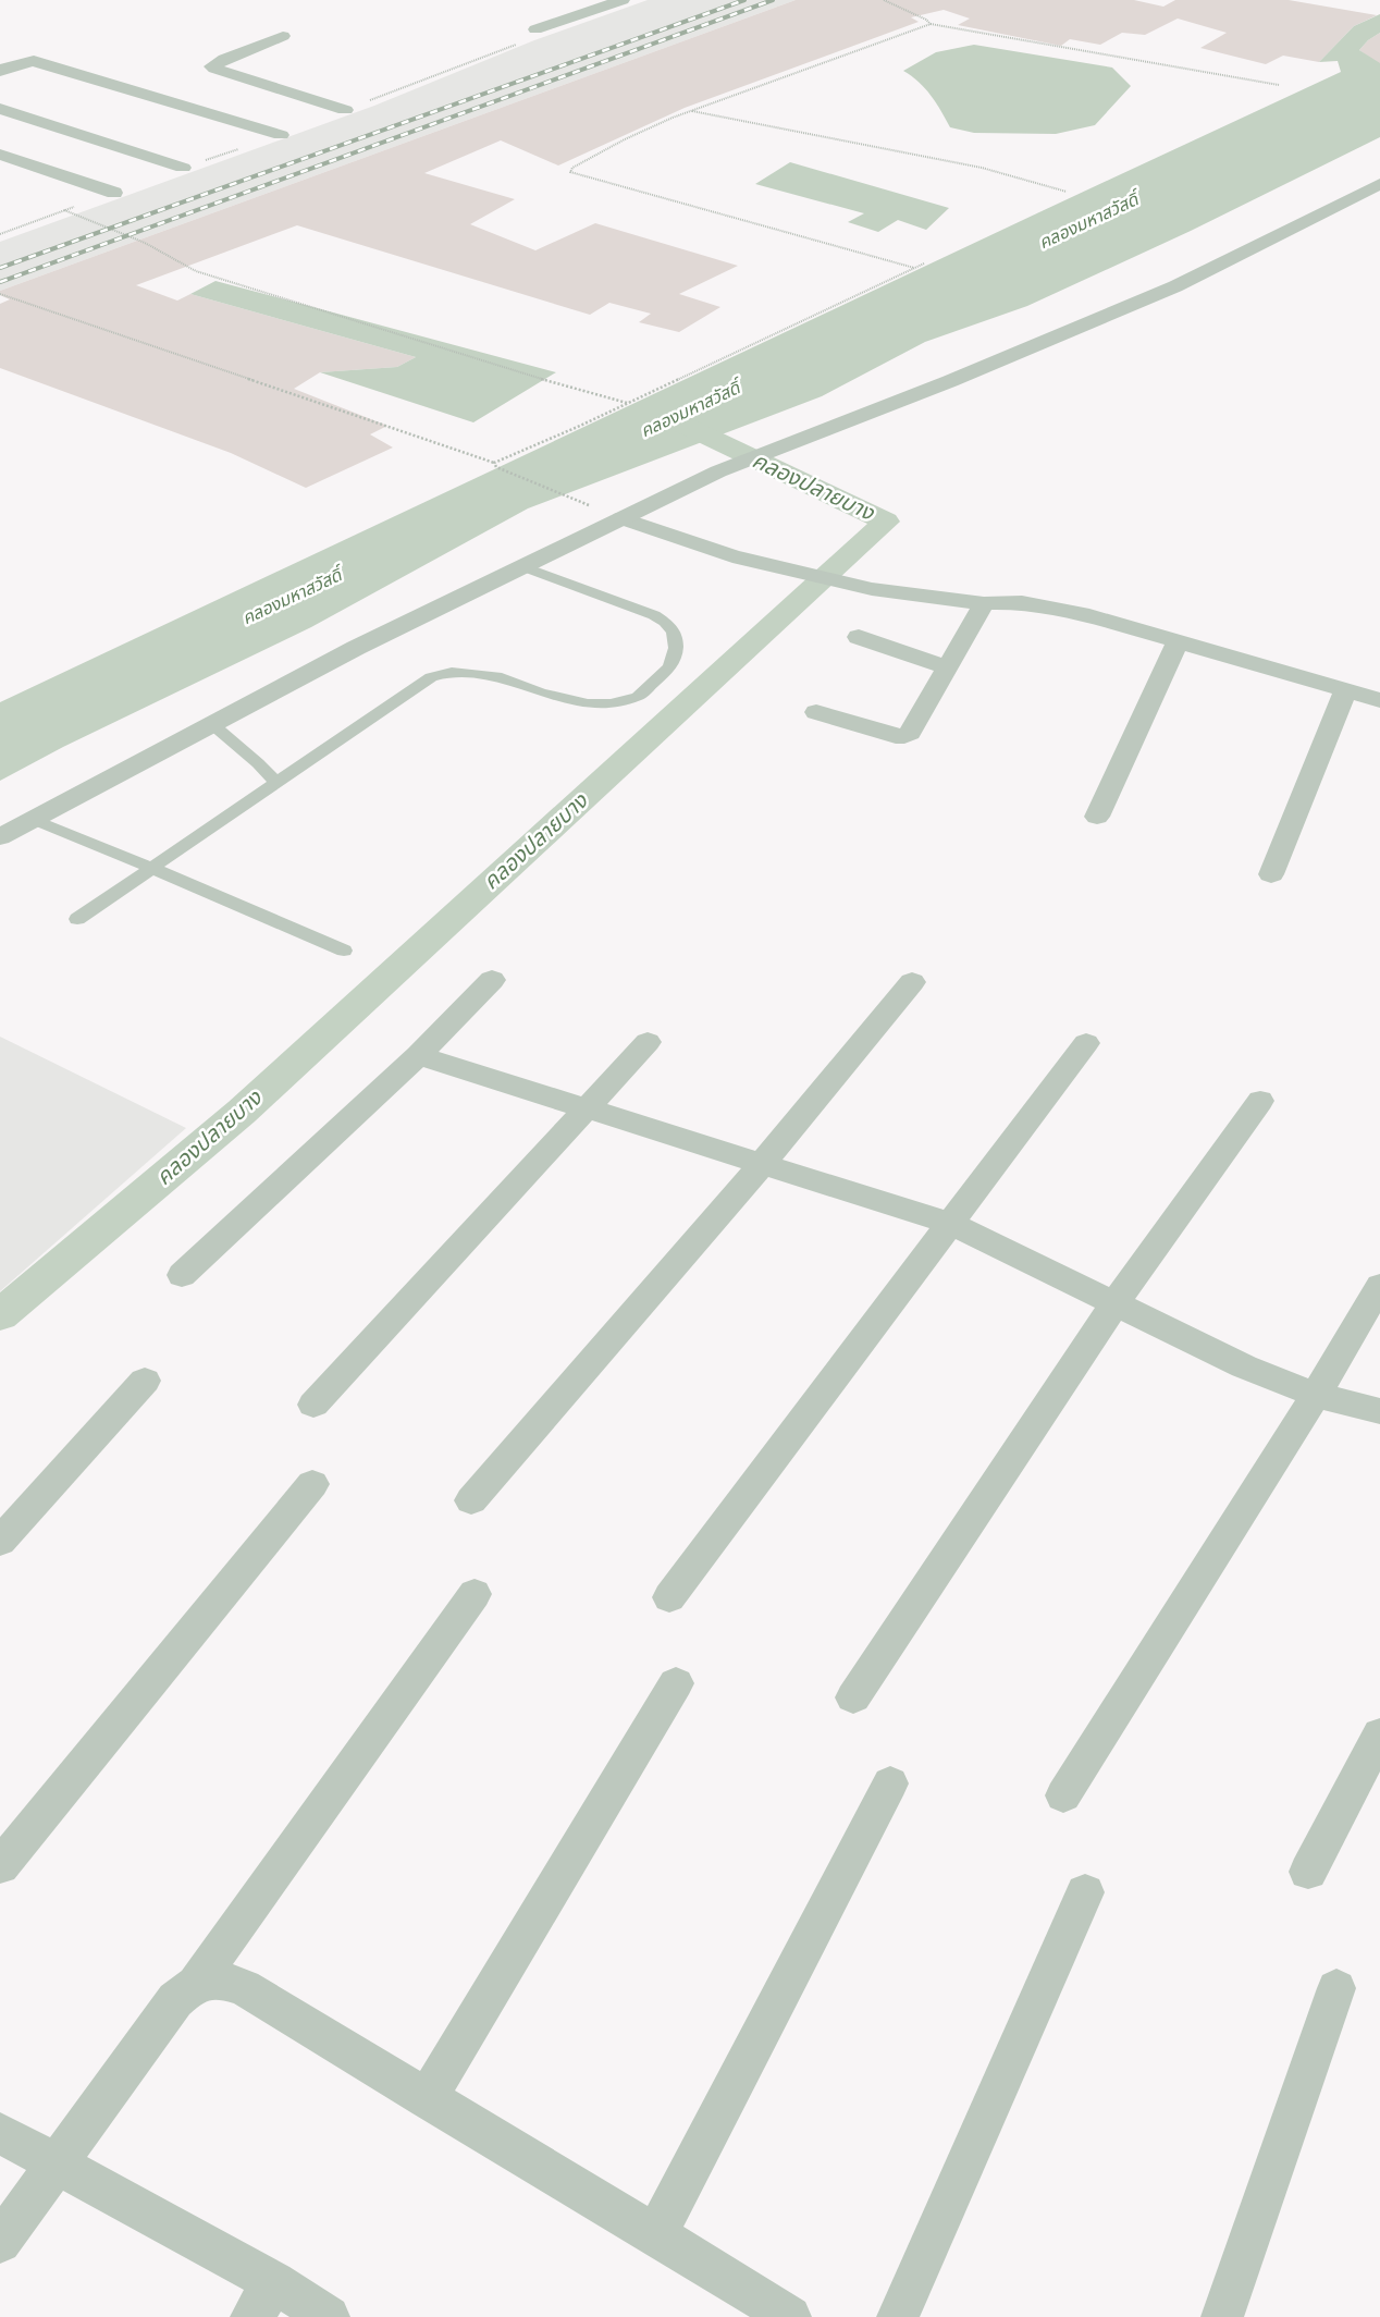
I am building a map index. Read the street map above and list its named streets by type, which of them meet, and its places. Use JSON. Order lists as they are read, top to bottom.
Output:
{
  "water": ["คลองมหาสวัสดิ์", "คลองปลายบาง"]
}
